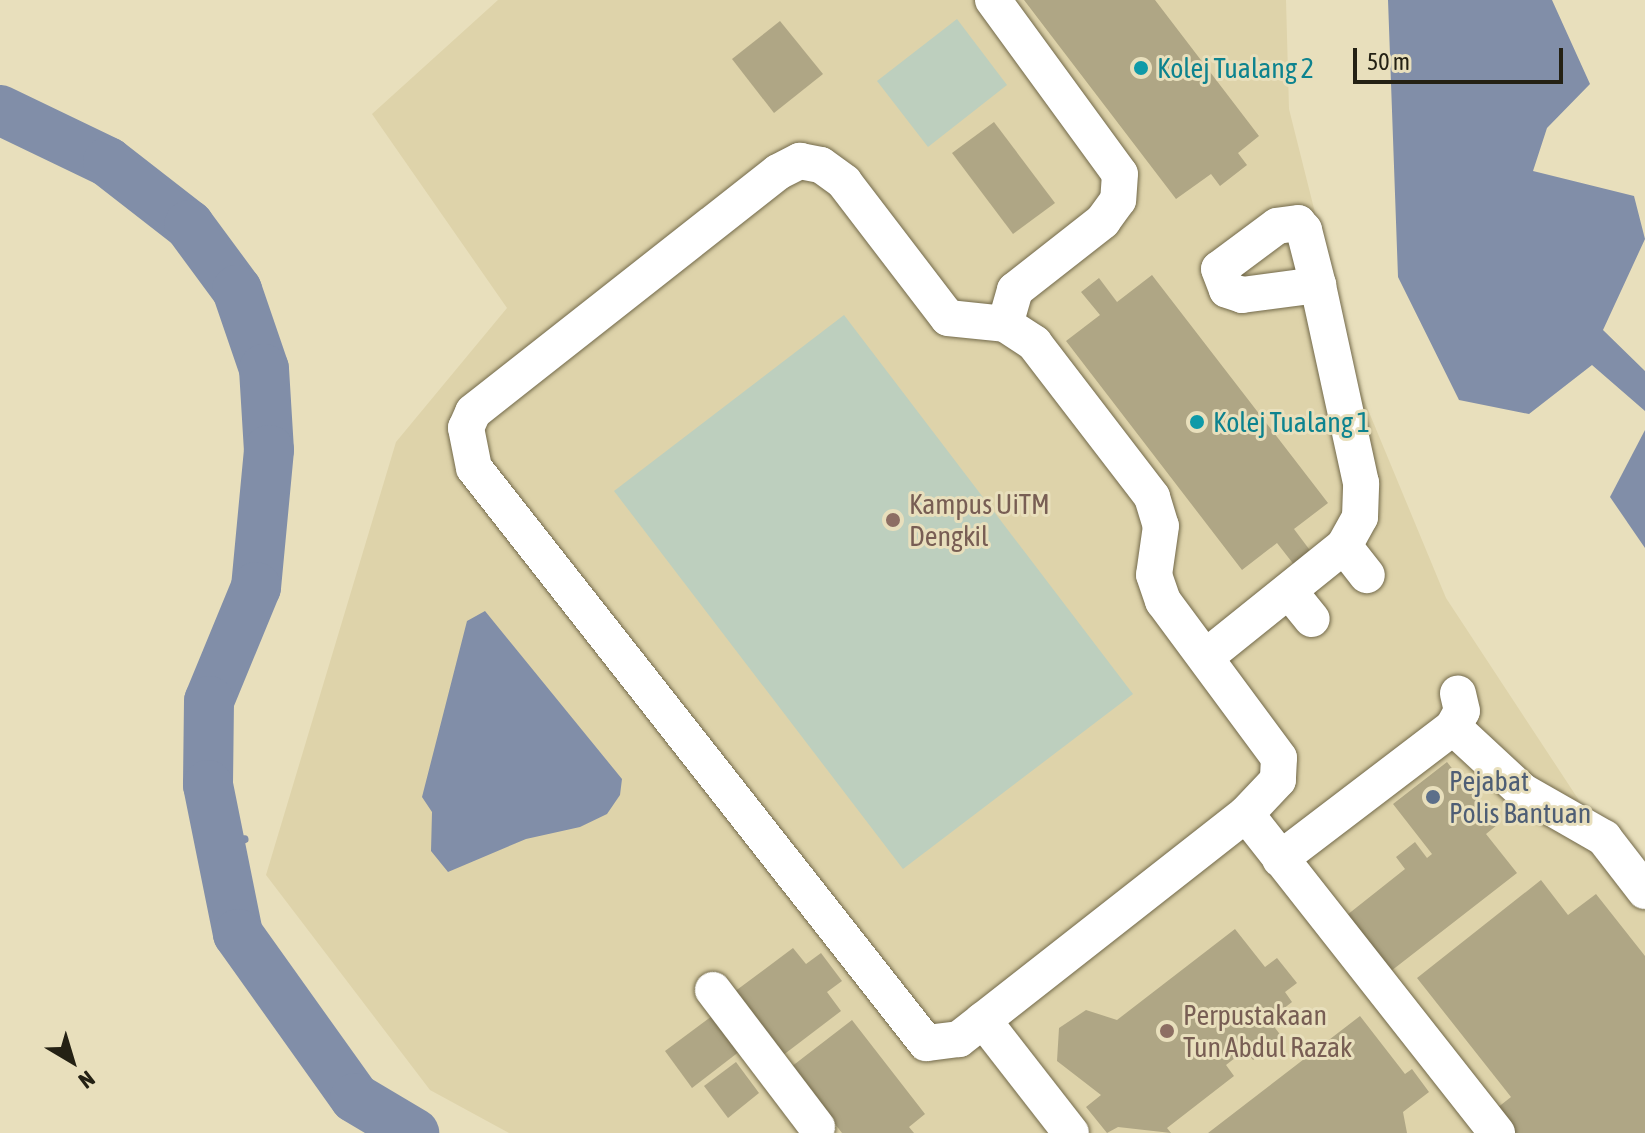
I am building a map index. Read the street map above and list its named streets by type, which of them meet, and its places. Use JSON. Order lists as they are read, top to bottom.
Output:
{
  "places": [
    "Kolej Tualang 2",
    "Kolej Tualang 1",
    "Kampus UiTM Dengkil",
    "Pejabat Polis Bantuan",
    "Perpustakaan Tun Abdul Razak"
  ],
  "scale_bar": "50 m",
  "north": "bottom right"
}
